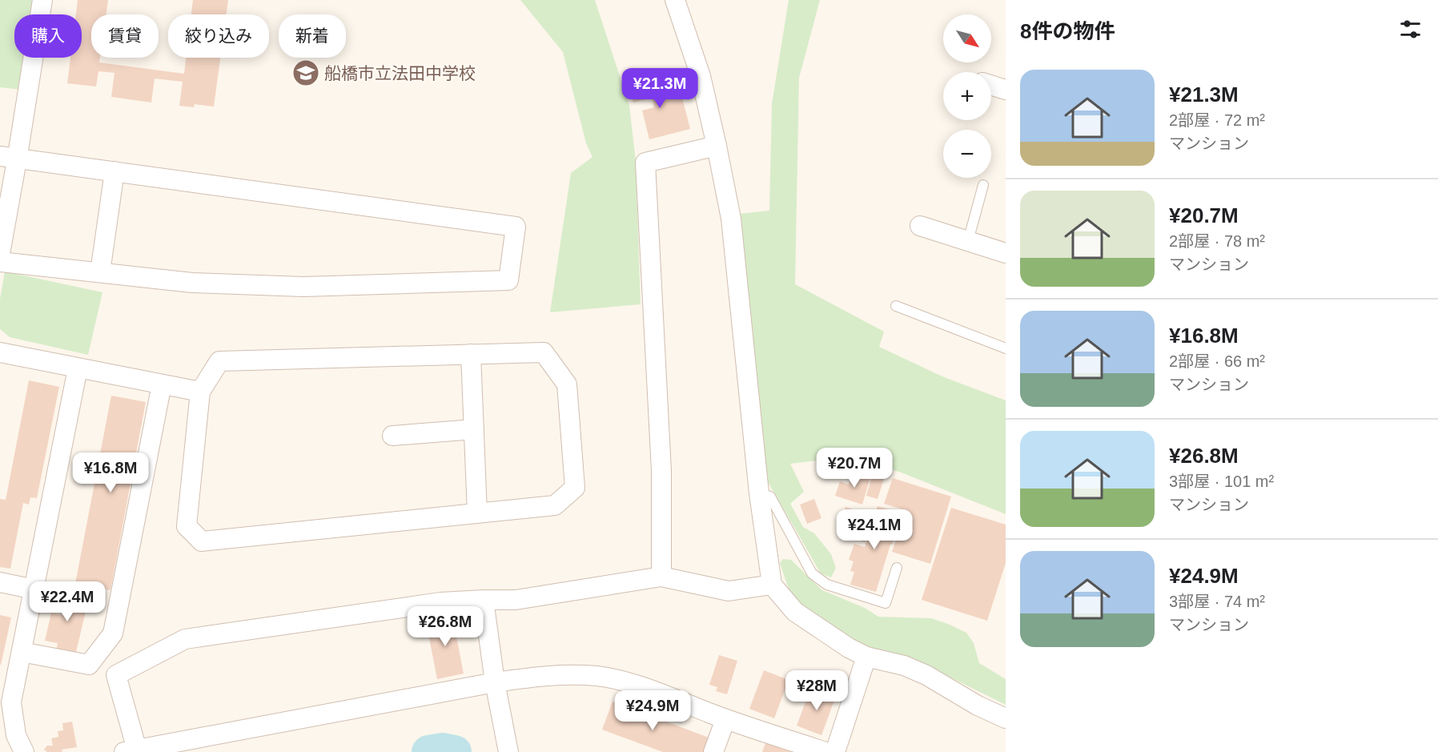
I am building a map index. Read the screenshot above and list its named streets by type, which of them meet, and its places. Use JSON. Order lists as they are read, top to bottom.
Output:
{
  "places": {
    "school or university": ["船橋市立法田中学校"]
  },
  "north": "bottom right",
  "page": {
    "heading": "8件の物件",
    "map_buttons": ["+", "−"],
    "chip": [
      "購入",
      "賃貸",
      "絞り込み",
      "新着"
    ],
    "list": [
      {
        "name": "¥21.3M",
        "note": "2部屋 · 72 m² · マンション"
      },
      {
        "name": "¥20.7M",
        "note": "2部屋 · 78 m² · マンション"
      },
      {
        "name": "¥16.8M",
        "note": "2部屋 · 66 m² · マンション"
      },
      {
        "name": "¥26.8M",
        "note": "3部屋 · 101 m² · マンション"
      },
      {
        "name": "¥24.9M",
        "note": "3部屋 · 74 m² · マンション"
      }
    ],
    "price": [
      "¥21.3M",
      "¥20.7M",
      "¥16.8M",
      "¥24.1M",
      "¥22.4M",
      "¥26.8M",
      "¥28M",
      "¥24.9M"
    ]
  }
}
